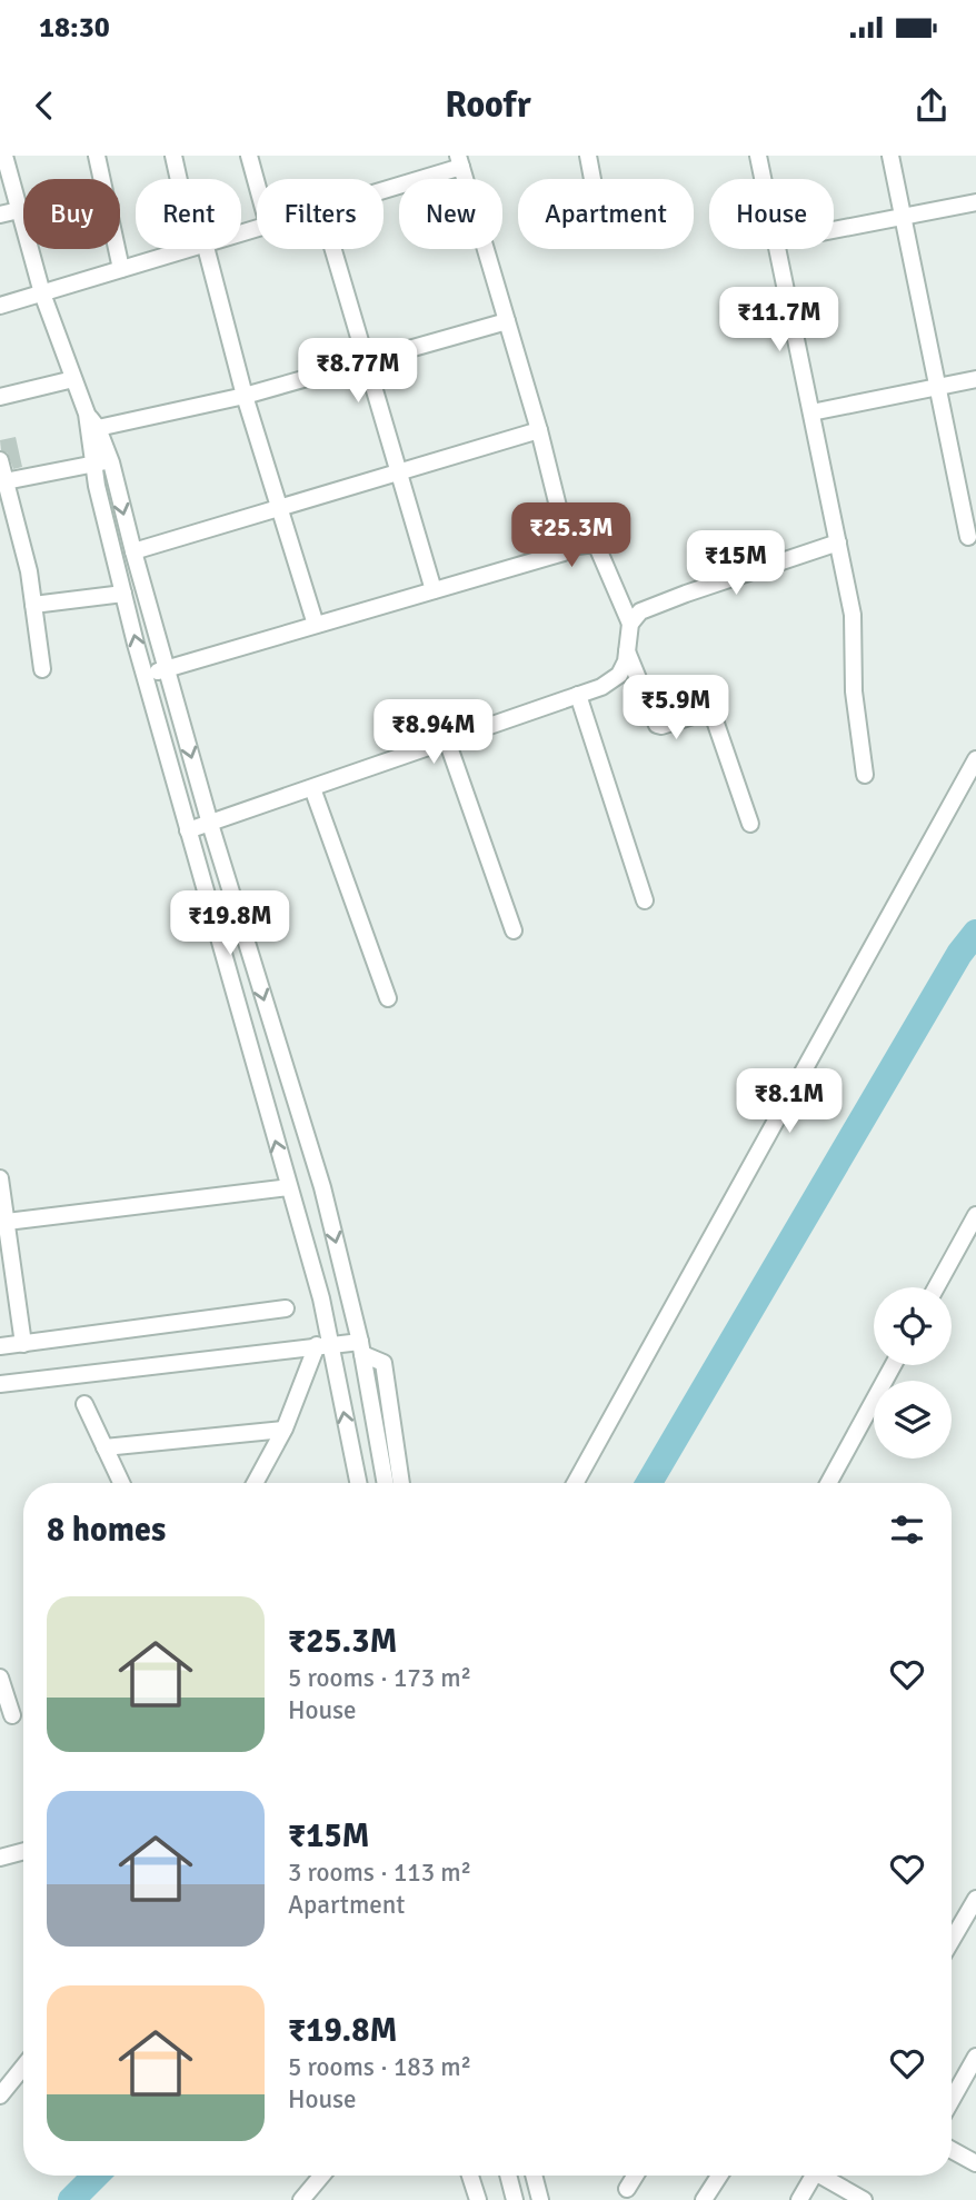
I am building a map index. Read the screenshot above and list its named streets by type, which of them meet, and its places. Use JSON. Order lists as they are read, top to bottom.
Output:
{
  "page": {
    "status": "18:30",
    "header": "Roofr",
    "chip": [
      "Buy",
      "Rent",
      "Filters",
      "New",
      "Apartment",
      "House"
    ],
    "price": [
      "₹11.7M",
      "₹8.77M",
      "₹25.3M",
      "₹15M",
      "₹5.9M",
      "₹8.94M",
      "₹19.8M",
      "₹8.1M"
    ],
    "heading": "8 homes",
    "list": [
      {
        "name": "₹25.3M",
        "note": "5 rooms · 173 m² · House"
      },
      {
        "name": "₹15M",
        "note": "3 rooms · 113 m² · Apartment"
      },
      {
        "name": "₹19.8M",
        "note": "5 rooms · 183 m² · House"
      }
    ]
  }
}
